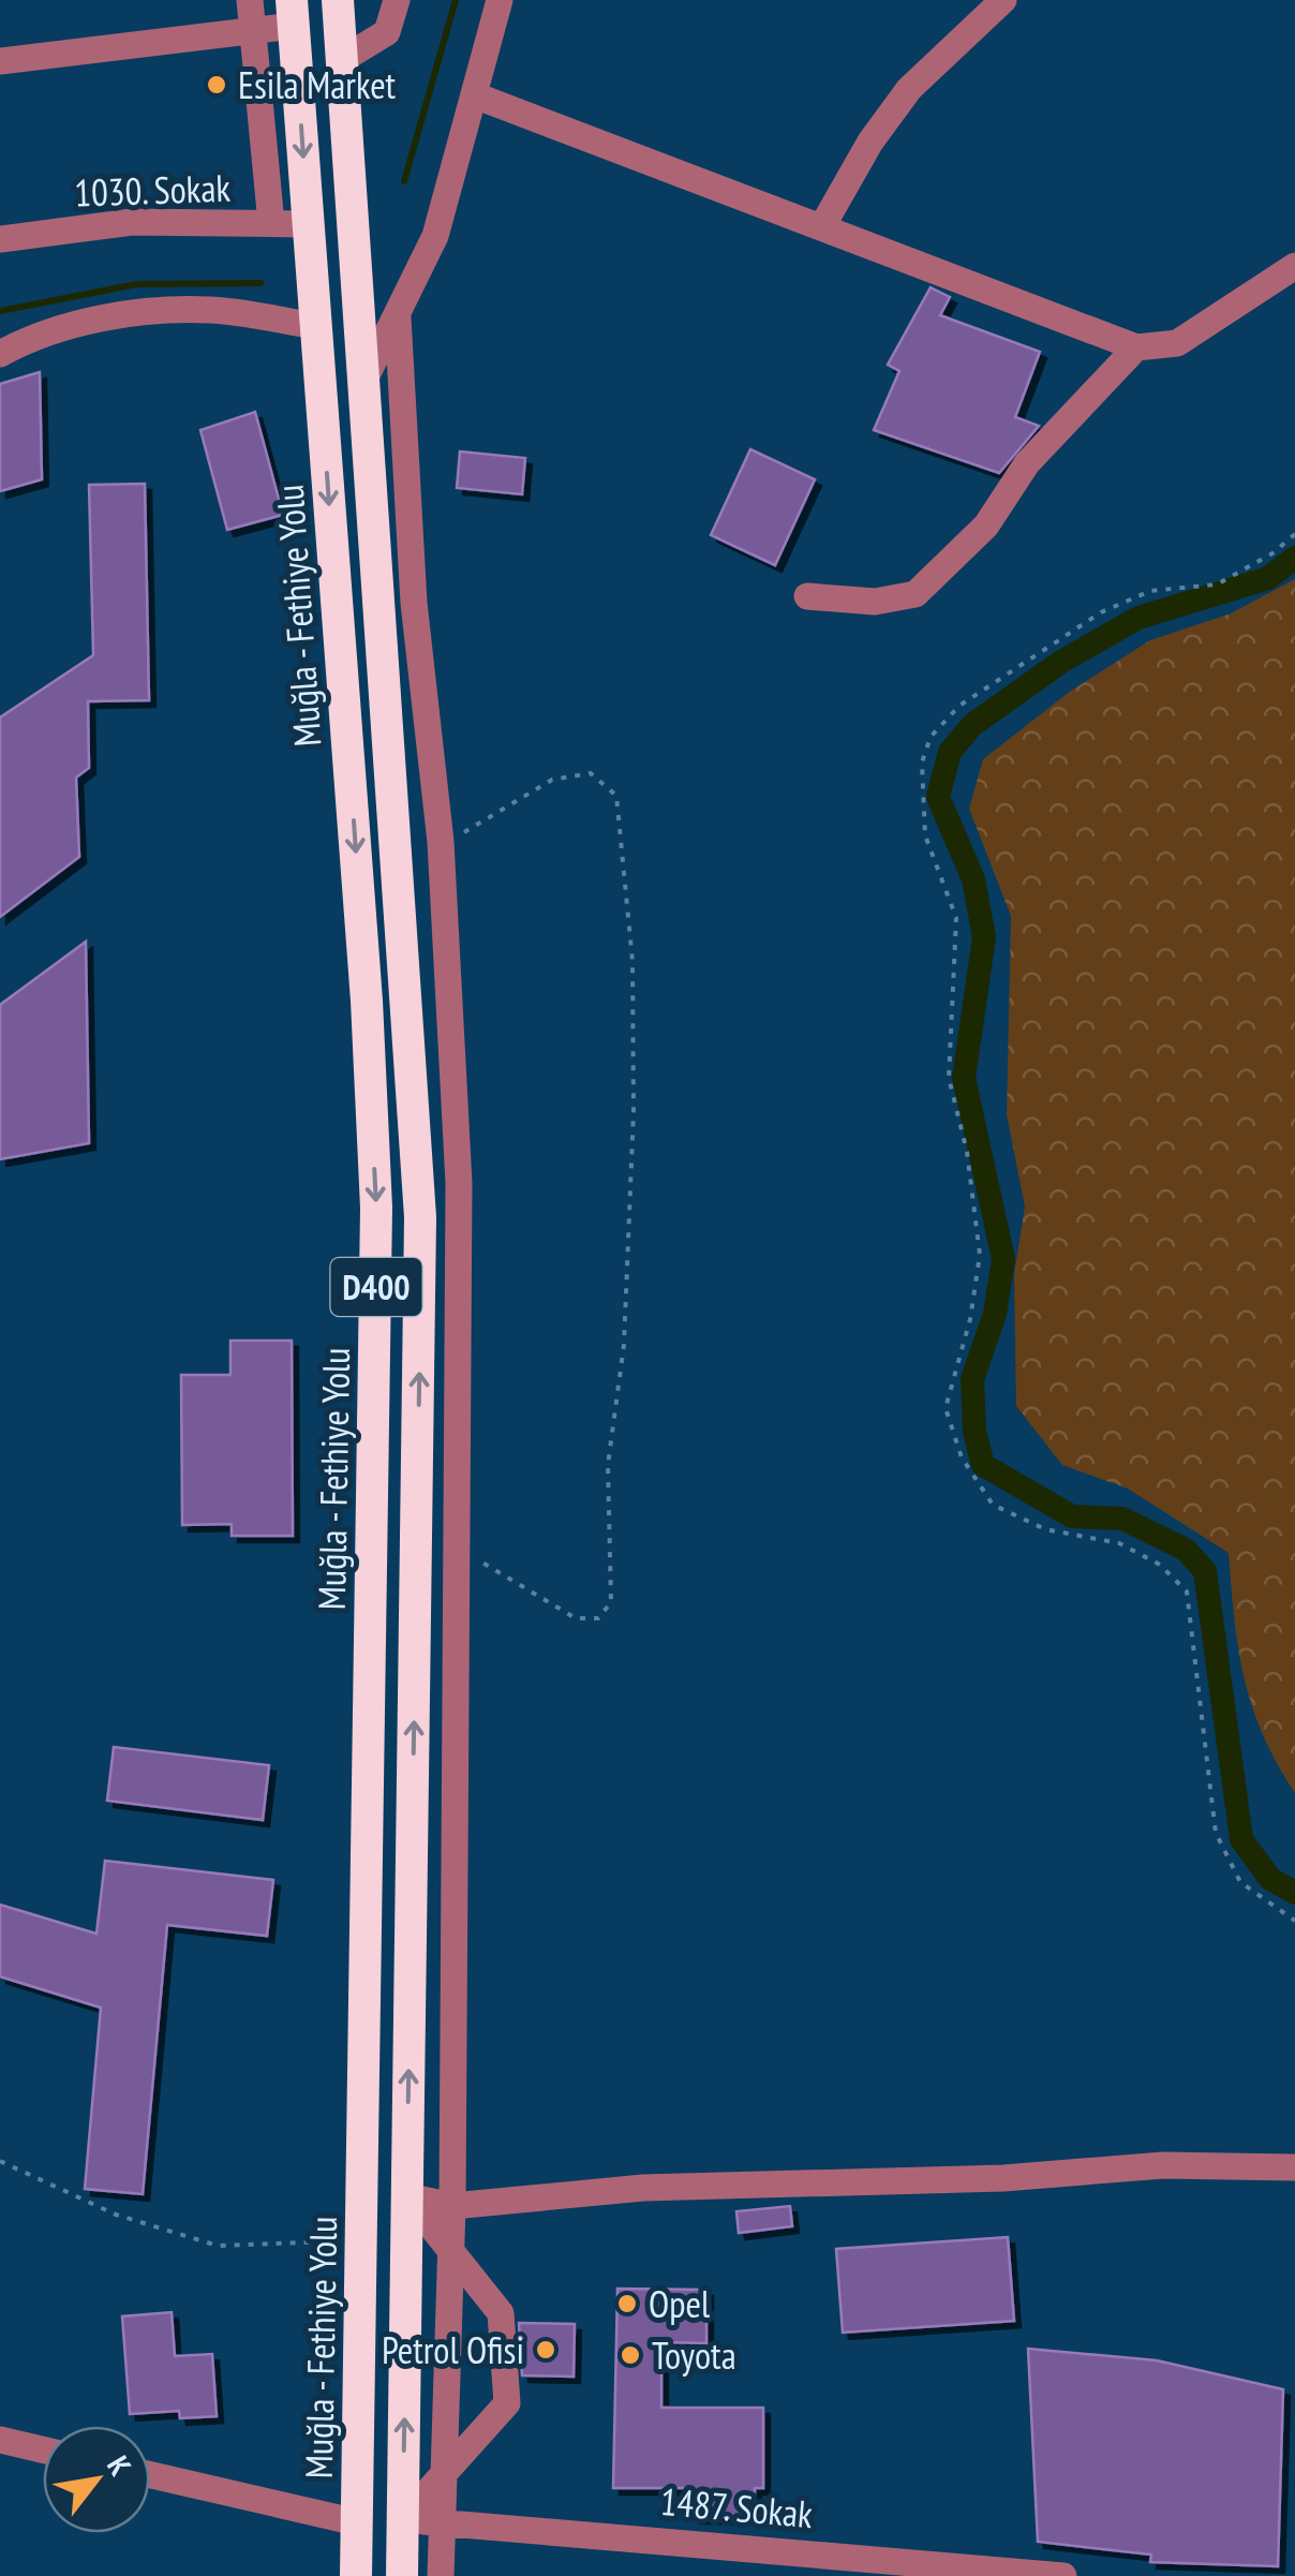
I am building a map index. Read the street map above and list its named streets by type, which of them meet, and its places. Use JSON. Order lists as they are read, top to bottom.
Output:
{
  "streets": {
    "highway": ["Muğla - Fethiye Yolu", "D400"],
    "street": ["1030. Sokak", "1487. Sokak"]
  },
  "crossings": [
    ["1030. Sokak", "Muğla - Fethiye Yolu"],
    ["D400", "1487. Sokak"]
  ],
  "places": [
    "Esila Market",
    "Opel",
    "Petrol Ofisi",
    "Toyota"
  ],
  "north": "top right"
}
